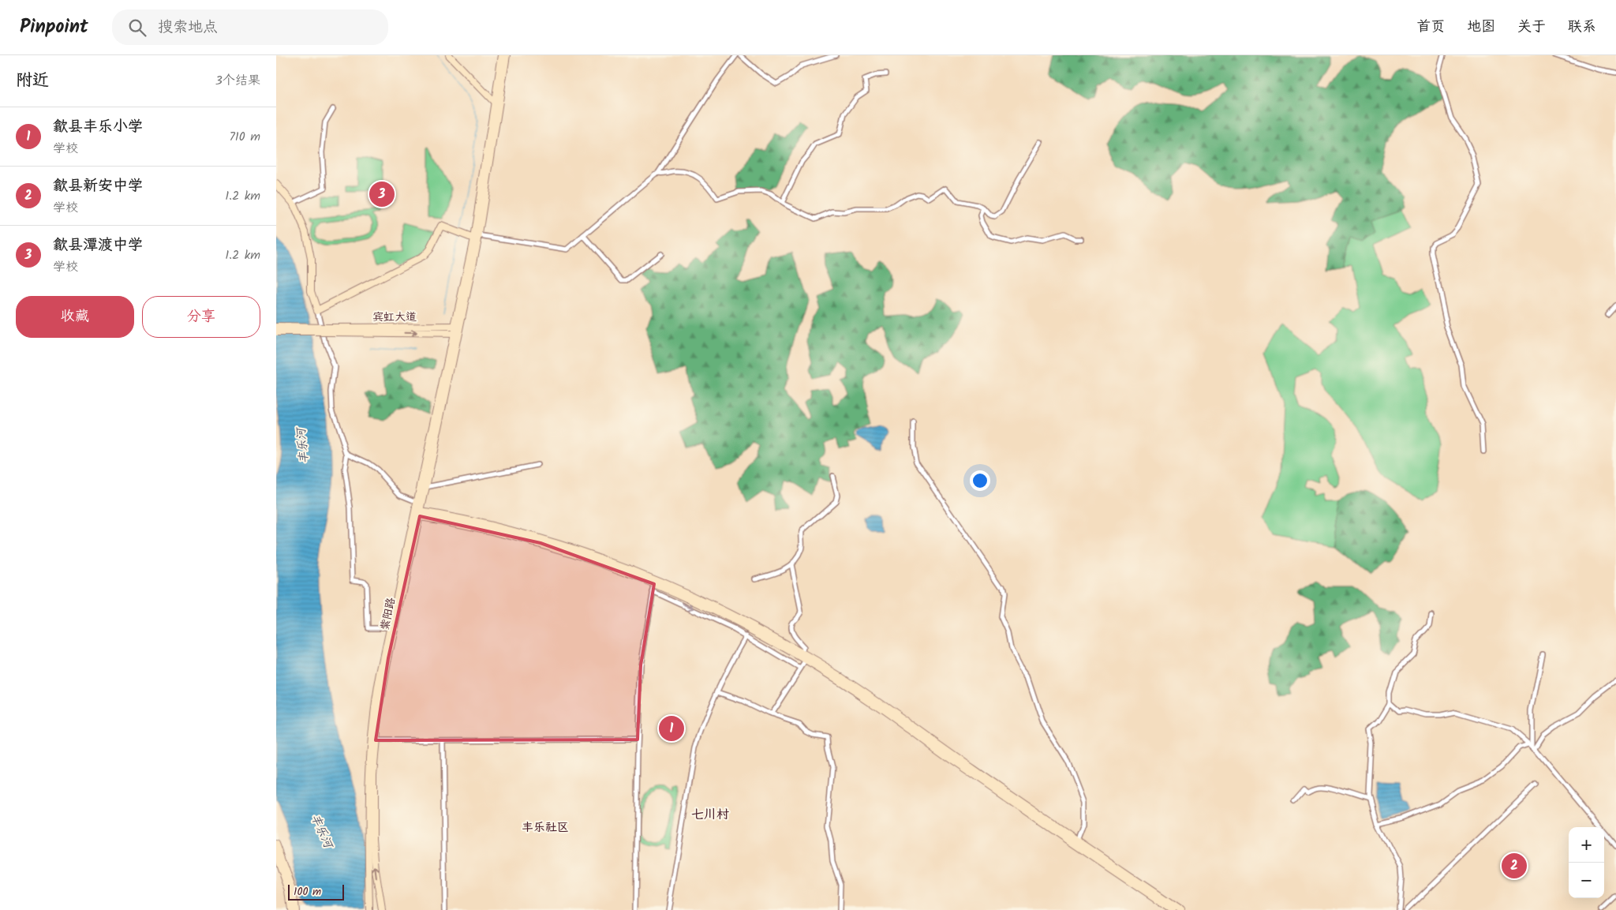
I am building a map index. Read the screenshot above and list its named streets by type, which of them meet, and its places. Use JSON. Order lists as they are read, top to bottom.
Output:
{
  "streets": {
    "main road": ["宾虹大道", "紫阳路"]
  },
  "crossings": [
    ["宾虹大道", "紫阳路"]
  ],
  "districts": ["七川村", "丰乐社区"],
  "water": ["丰乐河"],
  "scale_bar": "100 m",
  "page": {
    "header": "Pinpoint",
    "search": "搜索地点",
    "nav": [
      "首页",
      "地图",
      "关于",
      "联系"
    ],
    "heading": ["附近", "3个结果"],
    "list": [
      {
        "mark": "1",
        "name": "歙县丰乐小学",
        "note": "学校",
        "value": "710 m"
      },
      {
        "mark": "2",
        "name": "歙县新安中学",
        "note": "学校",
        "value": "1.2 km"
      },
      {
        "mark": "3",
        "name": "歙县潭渡中学",
        "note": "学校",
        "value": "1.2 km"
      }
    ],
    "pins": ["3", "1", "2"],
    "buttons": ["收藏", "分享"],
    "map_buttons": ["+", "−"],
    "scale": "100 m"
  }
}
